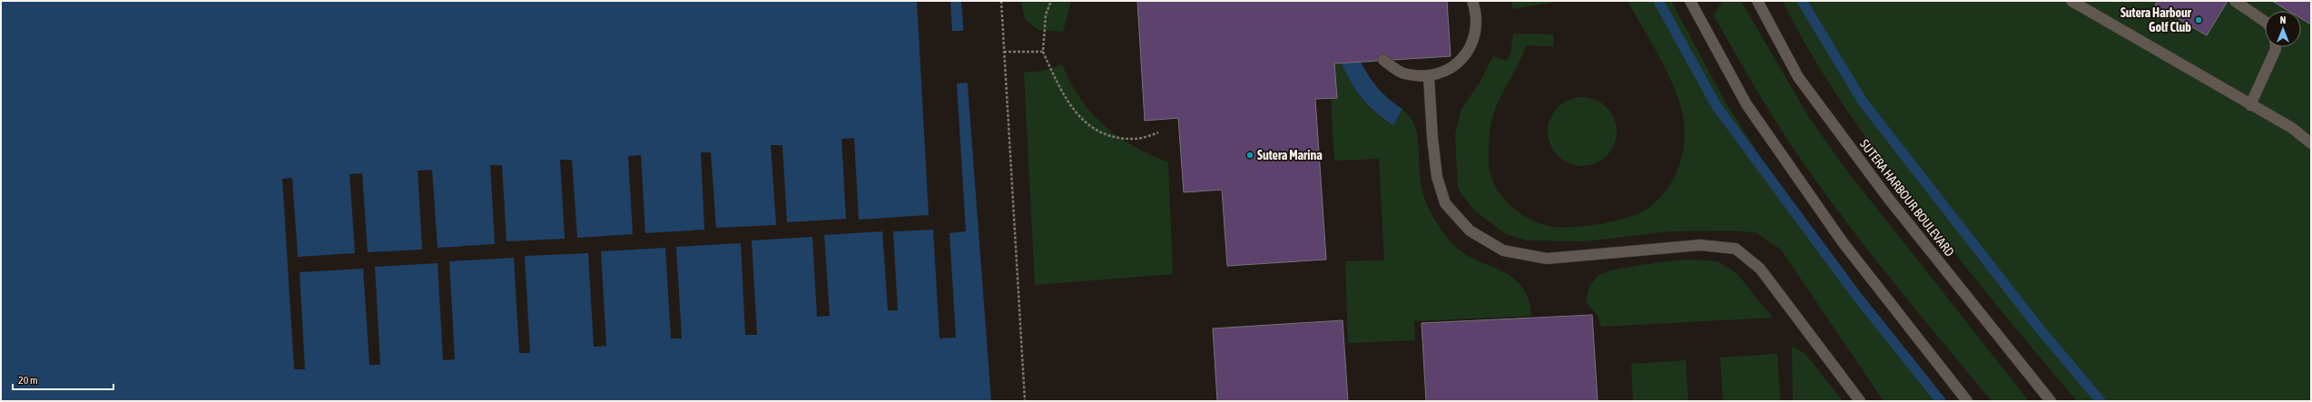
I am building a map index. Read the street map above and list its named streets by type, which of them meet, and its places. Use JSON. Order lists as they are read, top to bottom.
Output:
{
  "streets": {
    "street": ["SUTERA HARBOUR BOULEVARD"]
  },
  "places": ["Sutera Harbour Golf Club", "Sutera Marina"],
  "scale_bar": "20 m",
  "north": "top"
}
